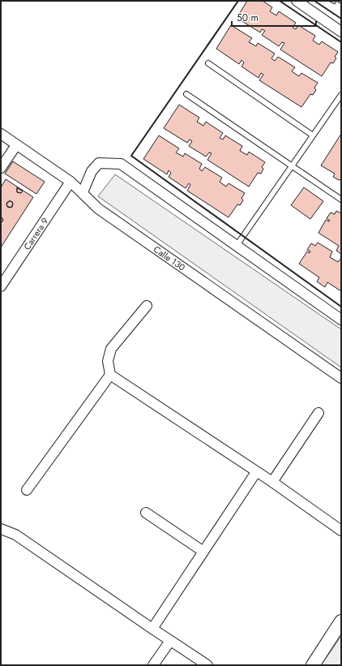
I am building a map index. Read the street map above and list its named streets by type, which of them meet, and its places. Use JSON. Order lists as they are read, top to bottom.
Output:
{
  "streets": {
    "street": ["Carrera 9", "Calle 130"]
  },
  "crossings": [
    ["Carrera 9", "Calle 130"]
  ],
  "scale_bar": "50 m"
}
